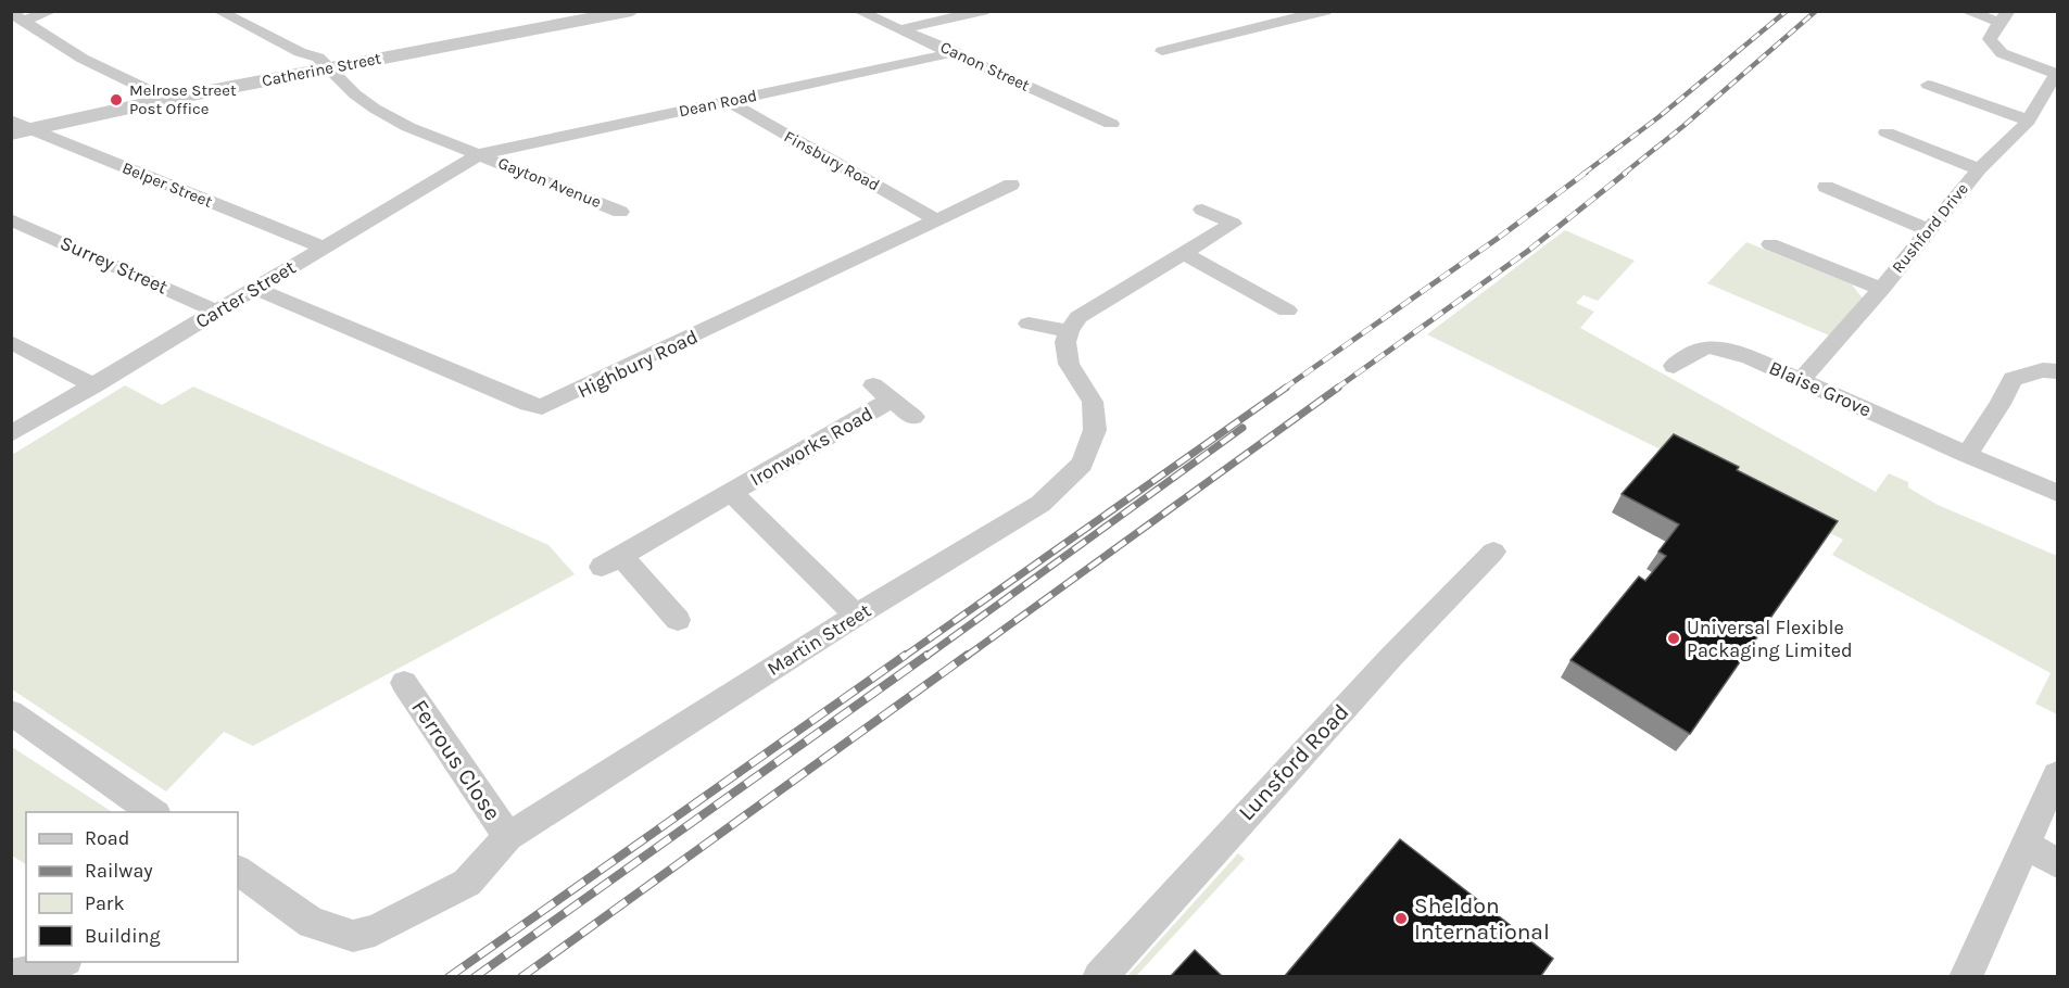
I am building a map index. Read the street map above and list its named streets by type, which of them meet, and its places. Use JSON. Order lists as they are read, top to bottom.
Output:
{
  "streets": {
    "street": [
      "Canon Street",
      "Catherine Street",
      "Dean Road",
      "Finsbury Road",
      "Gayton Avenue",
      "Belper Street",
      "Rushford Drive",
      "Surrey Street",
      "Carter Street",
      "Highbury Road",
      "Blaise Grove",
      "Ironworks Road",
      "Martin Street",
      "Ferrous Close",
      "Lunsford Road"
    ]
  },
  "crossings": [
    ["Canon Street", "Dean Road"],
    ["Catherine Street", "Gayton Avenue"],
    ["Catherine Street", "Belper Street"],
    ["Dean Road", "Finsbury Road"],
    ["Dean Road", "Gayton Avenue"],
    ["Dean Road", "Carter Street"],
    ["Finsbury Road", "Highbury Road"],
    ["Gayton Avenue", "Carter Street"],
    ["Belper Street", "Carter Street"],
    ["Rushford Drive", "Blaise Grove"],
    ["Surrey Street", "Carter Street"],
    ["Carter Street", "Highbury Road"],
    ["Ironworks Road", "Martin Street"],
    ["Martin Street", "Ferrous Close"]
  ],
  "places": ["Melrose Street Post Office", "Universal Flexible Packaging Limited", "Sheldon International"],
  "legend": [
    "Road",
    "Railway",
    "Park",
    "Building"
  ]
}
